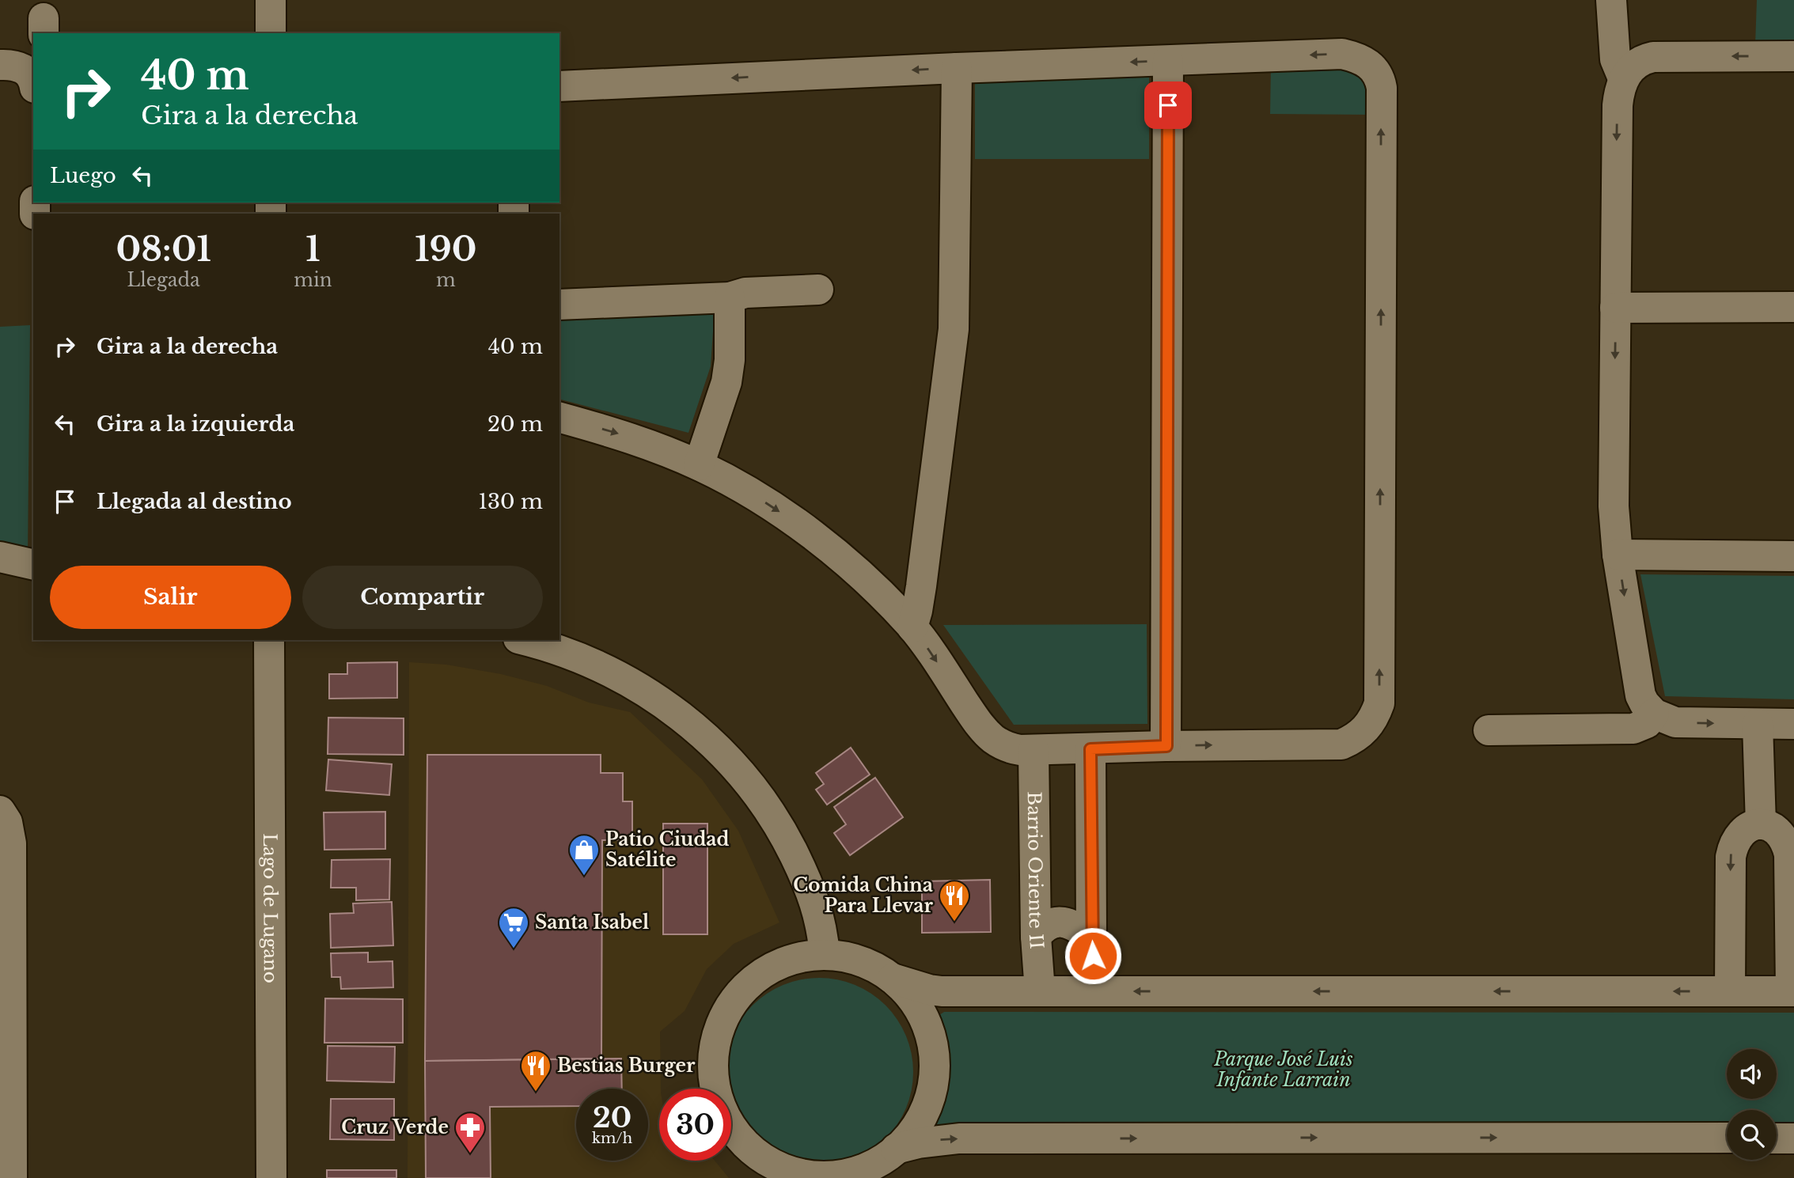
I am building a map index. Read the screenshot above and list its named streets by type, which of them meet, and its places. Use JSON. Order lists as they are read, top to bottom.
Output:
{
  "streets": {
    "street": ["Barrio Oriente II", "Lago de Lugano"]
  },
  "parks": ["Parque José Luis Infante Larrain"],
  "places": {
    "shop": ["Patio Ciudad Satélite"],
    "restaurant": ["Comida China Para Llevar", "Bestias Burger"],
    "supermarket": ["Santa Isabel"],
    "pharmacy": ["Cruz Verde"]
  },
  "page": {
    "turn": ["40 m", "Gira a la derecha"],
    "then": "Luego",
    "eta": [
      "08:01",
      "Llegada",
      "1",
      "min",
      "190",
      "m"
    ],
    "list": [
      {
        "name": "Gira a la derecha",
        "value": "40 m"
      },
      {
        "name": "Gira a la izquierda",
        "value": "20 m"
      },
      {
        "name": "Llegada al destino",
        "value": "130 m"
      }
    ],
    "buttons": ["Salir", "Compartir"],
    "speed": "20 km/h",
    "limit": "30"
  }
}
